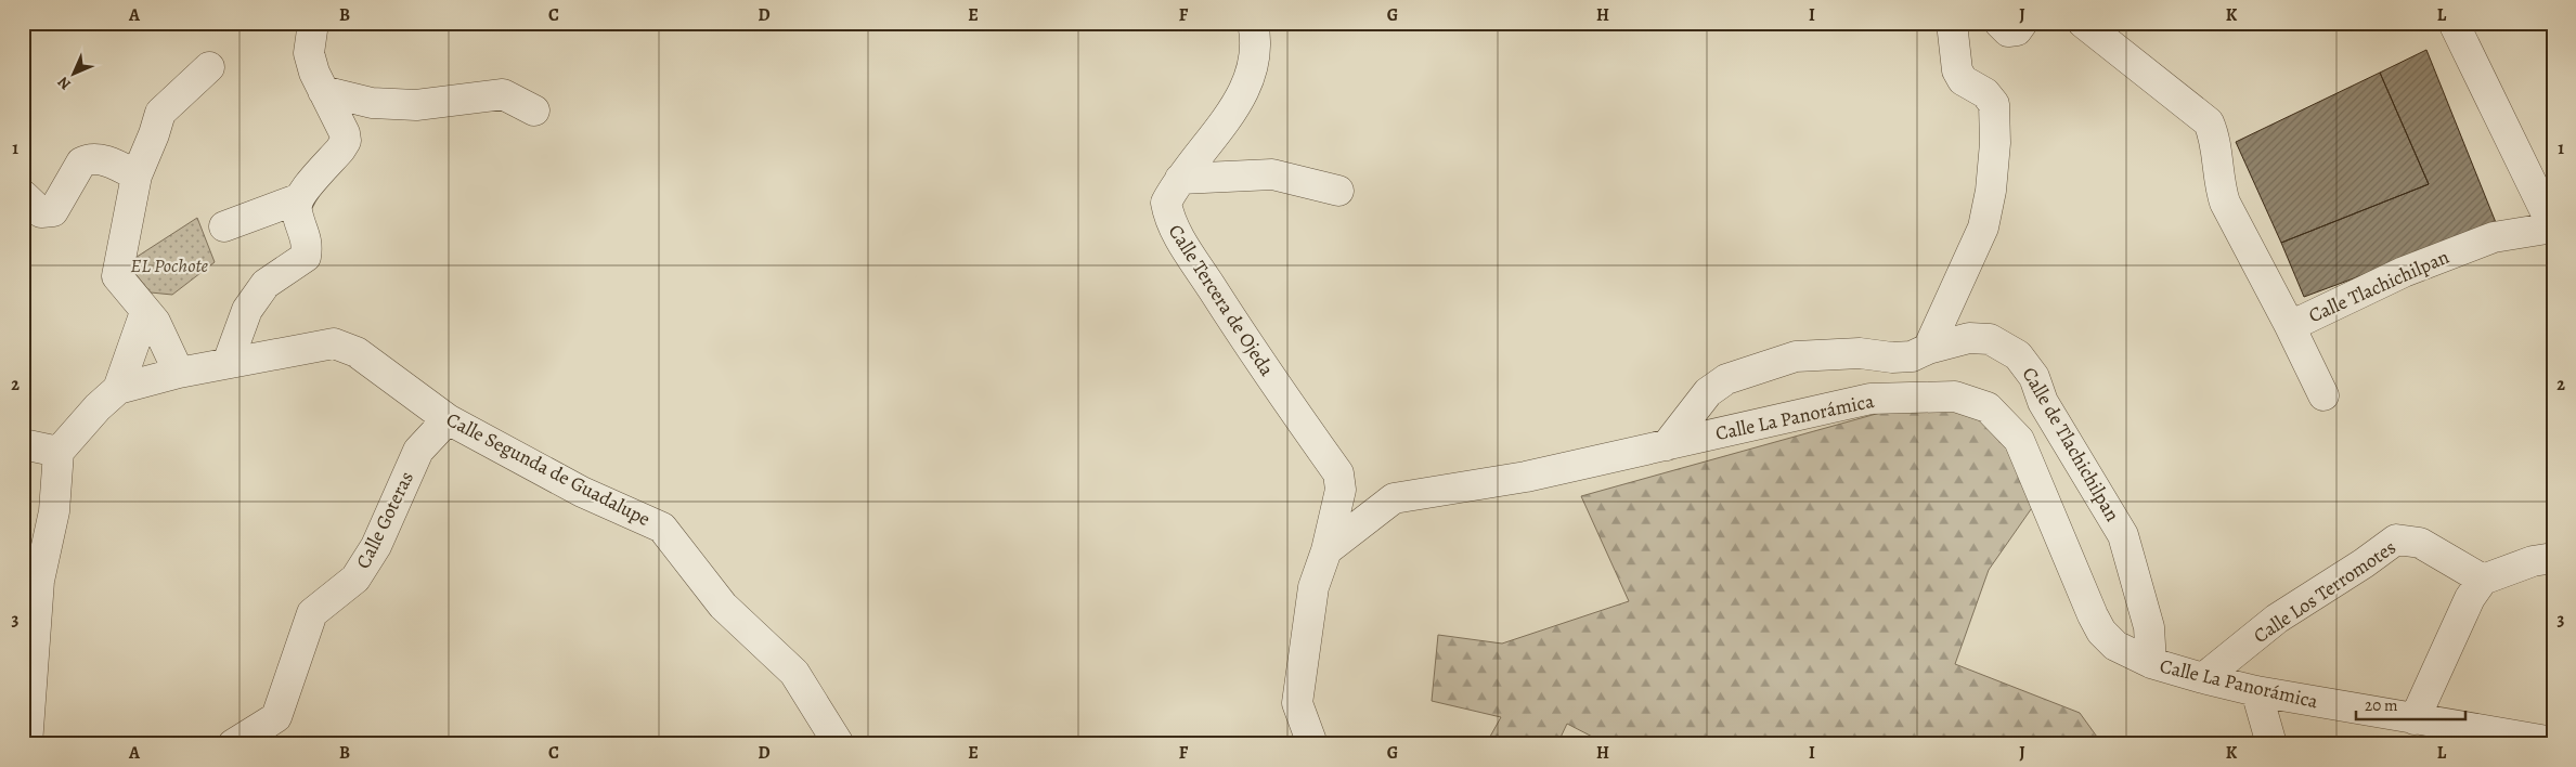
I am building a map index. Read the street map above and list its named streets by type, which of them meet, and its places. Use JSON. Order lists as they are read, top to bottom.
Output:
{
  "streets": {
    "street": [
      "Calle Tlachichilpan",
      "Calle Tercera de Ojeda",
      "Calle La Panorámica",
      "Calle de Tlachichilpan",
      "Calle Segunda de Guadalupe",
      "Calle Goteras",
      "Calle Los Terromotes"
    ]
  },
  "crossings": [
    ["Calle Tercera de Ojeda", "Calle La Panorámica"],
    ["Calle La Panorámica", "Calle de Tlachichilpan"],
    ["Calle La Panorámica", "Calle Los Terromotes"],
    ["Calle Segunda de Guadalupe", "Calle Goteras"]
  ],
  "parks": ["EL Pochote"],
  "scale_bar": "20 m",
  "north": "bottom left",
  "grid": {
    "columns": [
      "A",
      "B",
      "C",
      "D",
      "E",
      "F",
      "G",
      "H",
      "I",
      "J",
      "K",
      "L"
    ],
    "rows": ["1", "2", "3"]
  }
}
